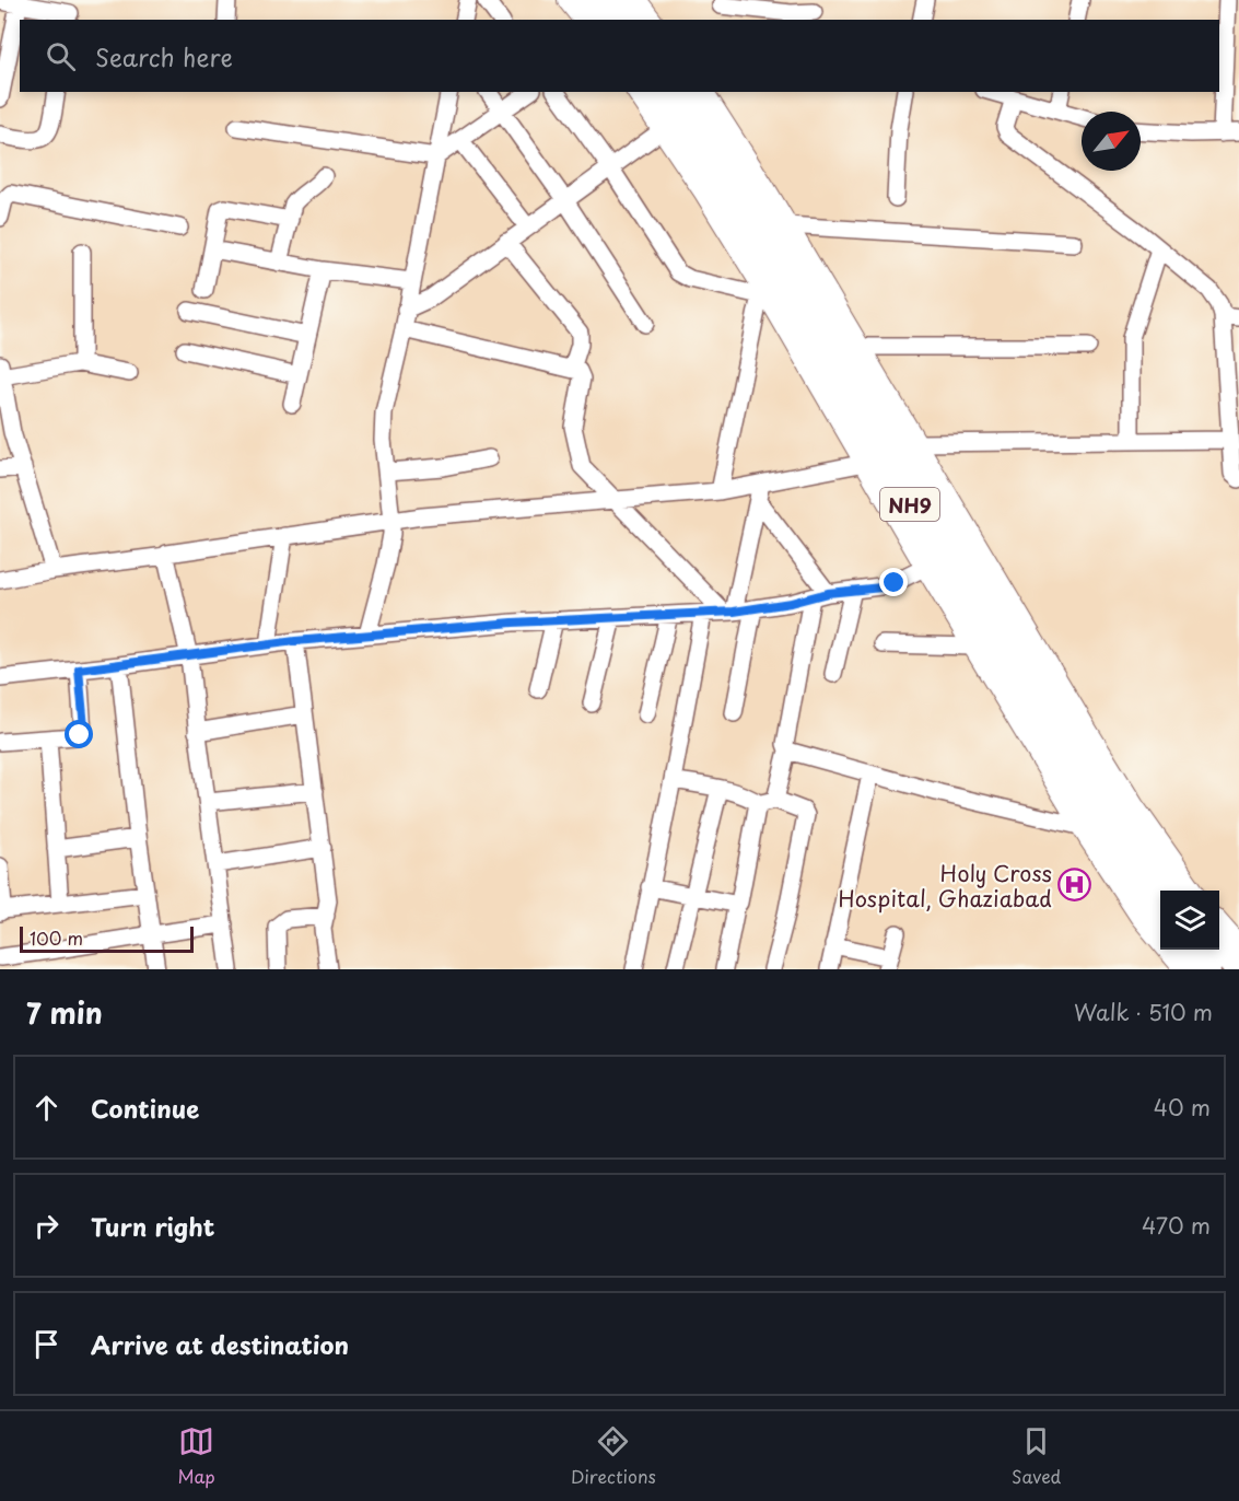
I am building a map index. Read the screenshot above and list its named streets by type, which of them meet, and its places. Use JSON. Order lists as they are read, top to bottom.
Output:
{
  "streets": {
    "highway": ["NH9"]
  },
  "places": {
    "hospital": ["Holy Cross Hospital, Ghaziabad"]
  },
  "scale_bar": "100 m",
  "north": "top right",
  "page": {
    "search": "Search here",
    "scale": "100 m",
    "heading": ["7 min", "Walk · 510 m"],
    "list": [
      ["Continue", "40 m"],
      ["Turn right", "470 m"],
      "Arrive at destination"
    ],
    "nav": ["Map", "Directions", "Saved"]
  }
}
